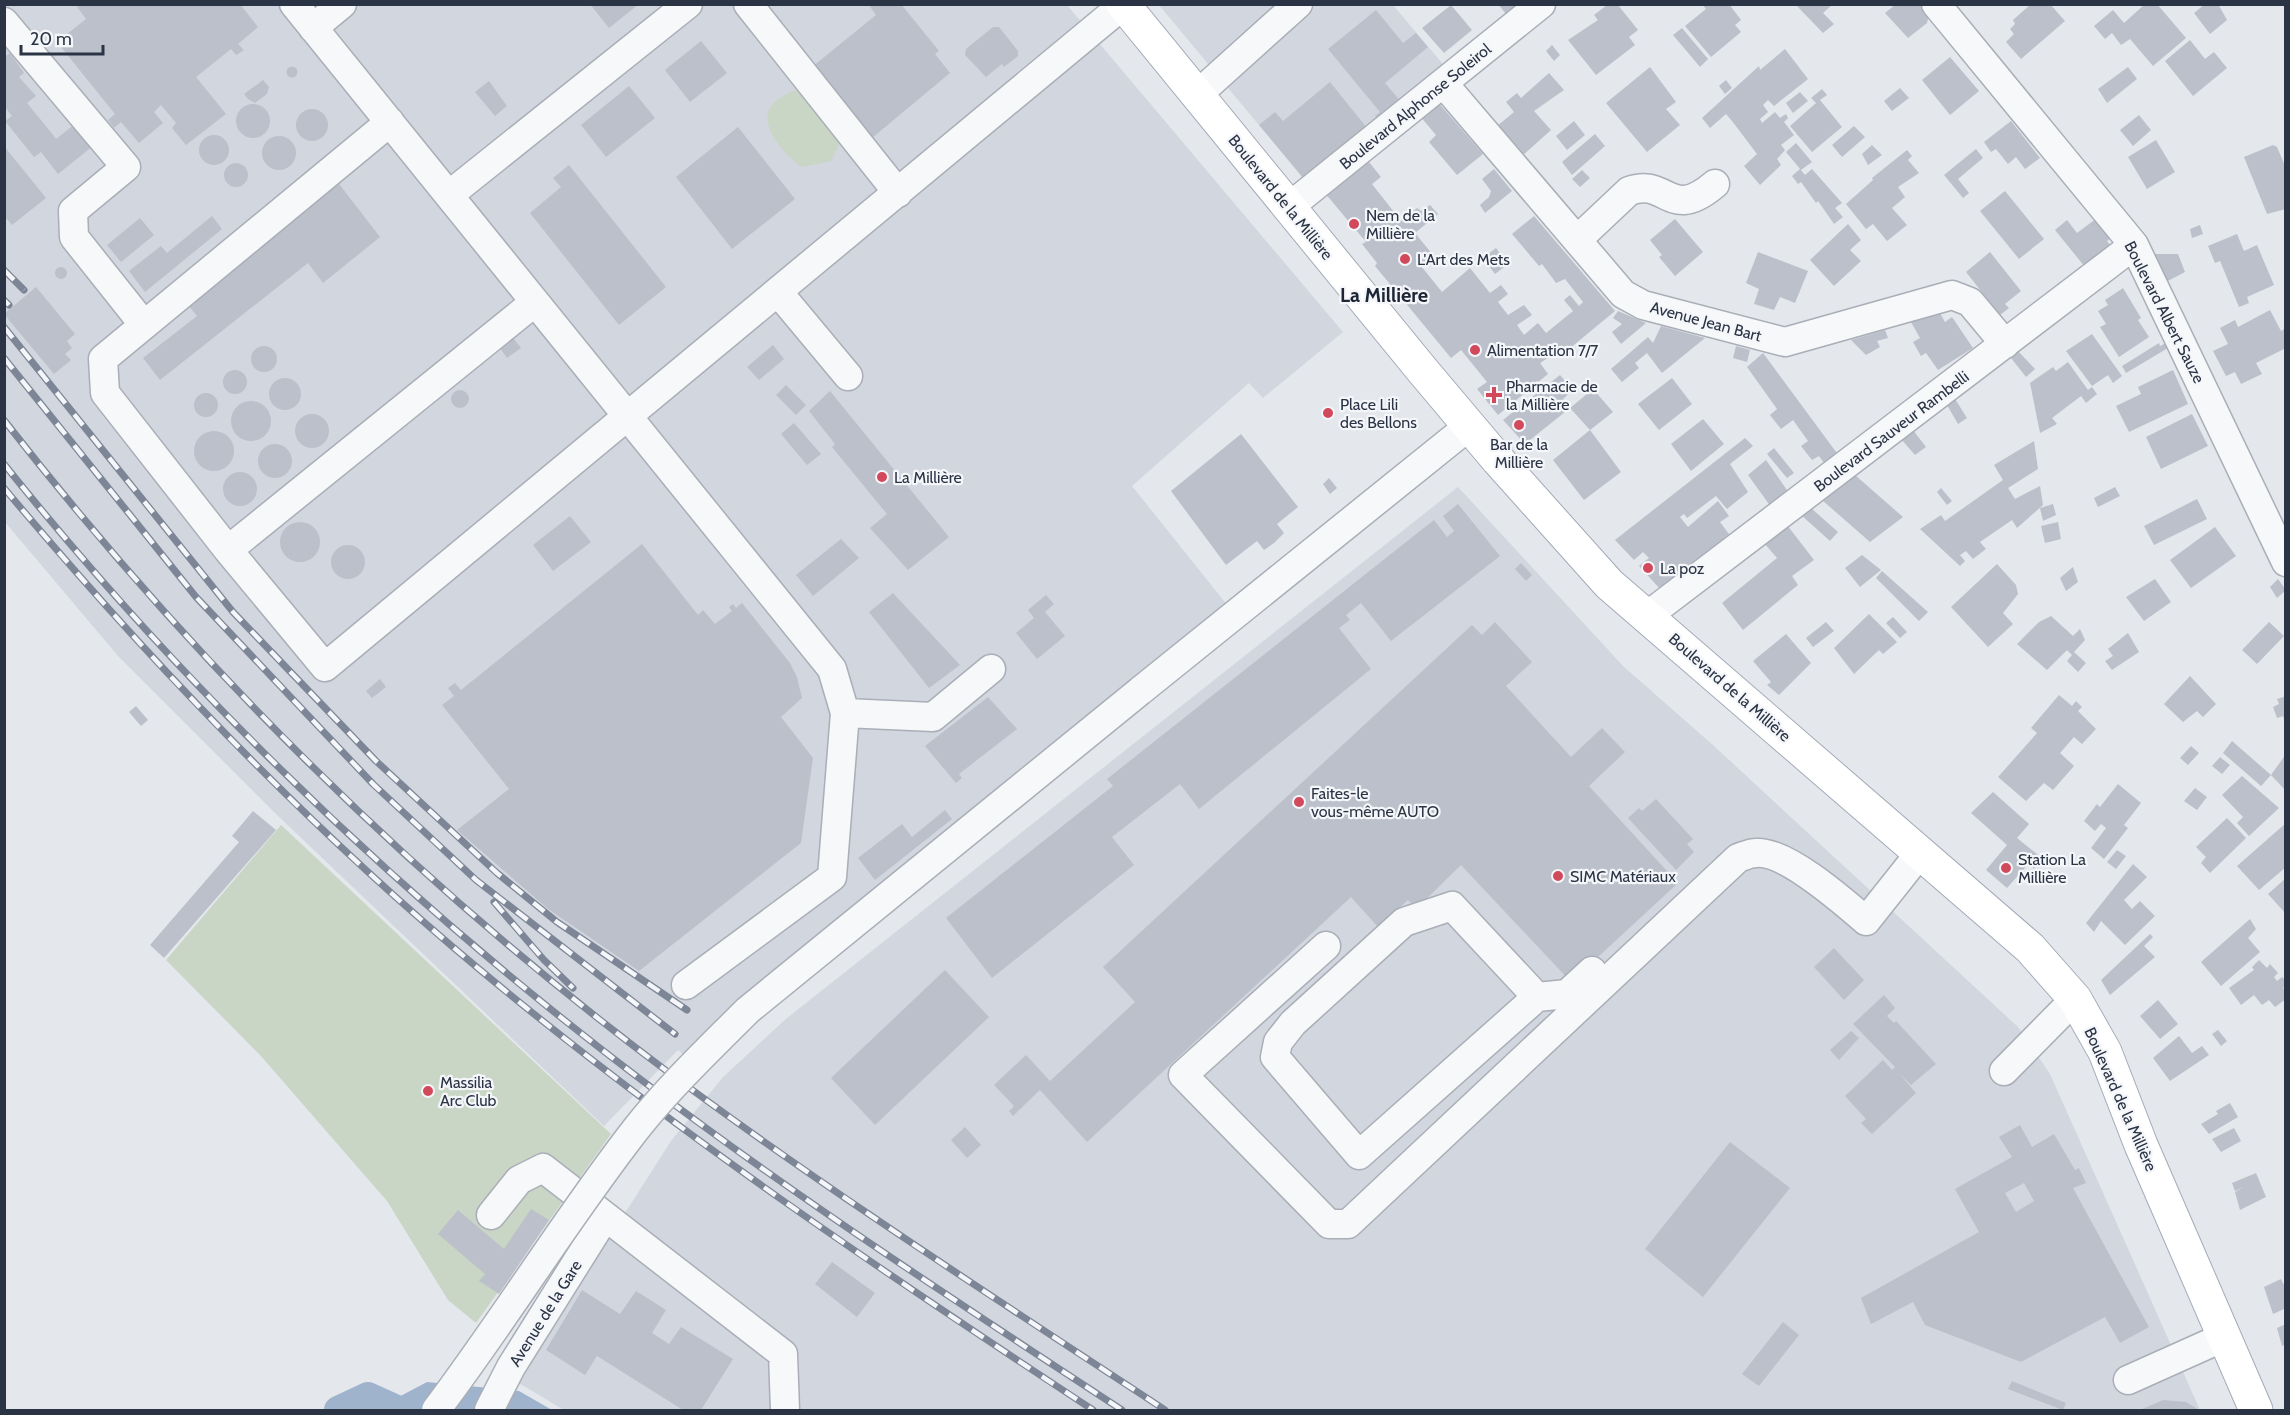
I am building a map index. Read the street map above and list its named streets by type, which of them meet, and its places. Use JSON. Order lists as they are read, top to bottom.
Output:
{
  "streets": {
    "main road": ["Boulevard de la Millière"],
    "street": [
      "Boulevard Alphonse Soleirol",
      "Boulevard Albert Sauze",
      "Avenue Jean Bart",
      "Boulevard Sauveur Rambelli",
      "Avenue de la Gare"
    ]
  },
  "crossings": [
    ["Boulevard Alphonse Soleirol", "Boulevard de la Millière"],
    ["Boulevard Alphonse Soleirol", "Avenue Jean Bart"],
    ["Boulevard de la Millière", "Boulevard Sauveur Rambelli"],
    ["Boulevard Albert Sauze", "Boulevard Sauveur Rambelli"],
    ["Avenue Jean Bart", "Boulevard Sauveur Rambelli"]
  ],
  "districts": ["La Millière"],
  "places": {
    "other": [
      "Nem de la Millière",
      "L'Art des Mets",
      "Alimentation 7/7",
      "Place Lili des Bellons",
      "Bar de la Millière",
      "La Millière",
      "La poz",
      "Faites-le vous-même AUTO",
      "Station La Millière",
      "SIMC Matériaux",
      "Massilia Arc Club"
    ],
    "health": ["Pharmacie de la Millière"]
  },
  "scale_bar": "20 m"
}
